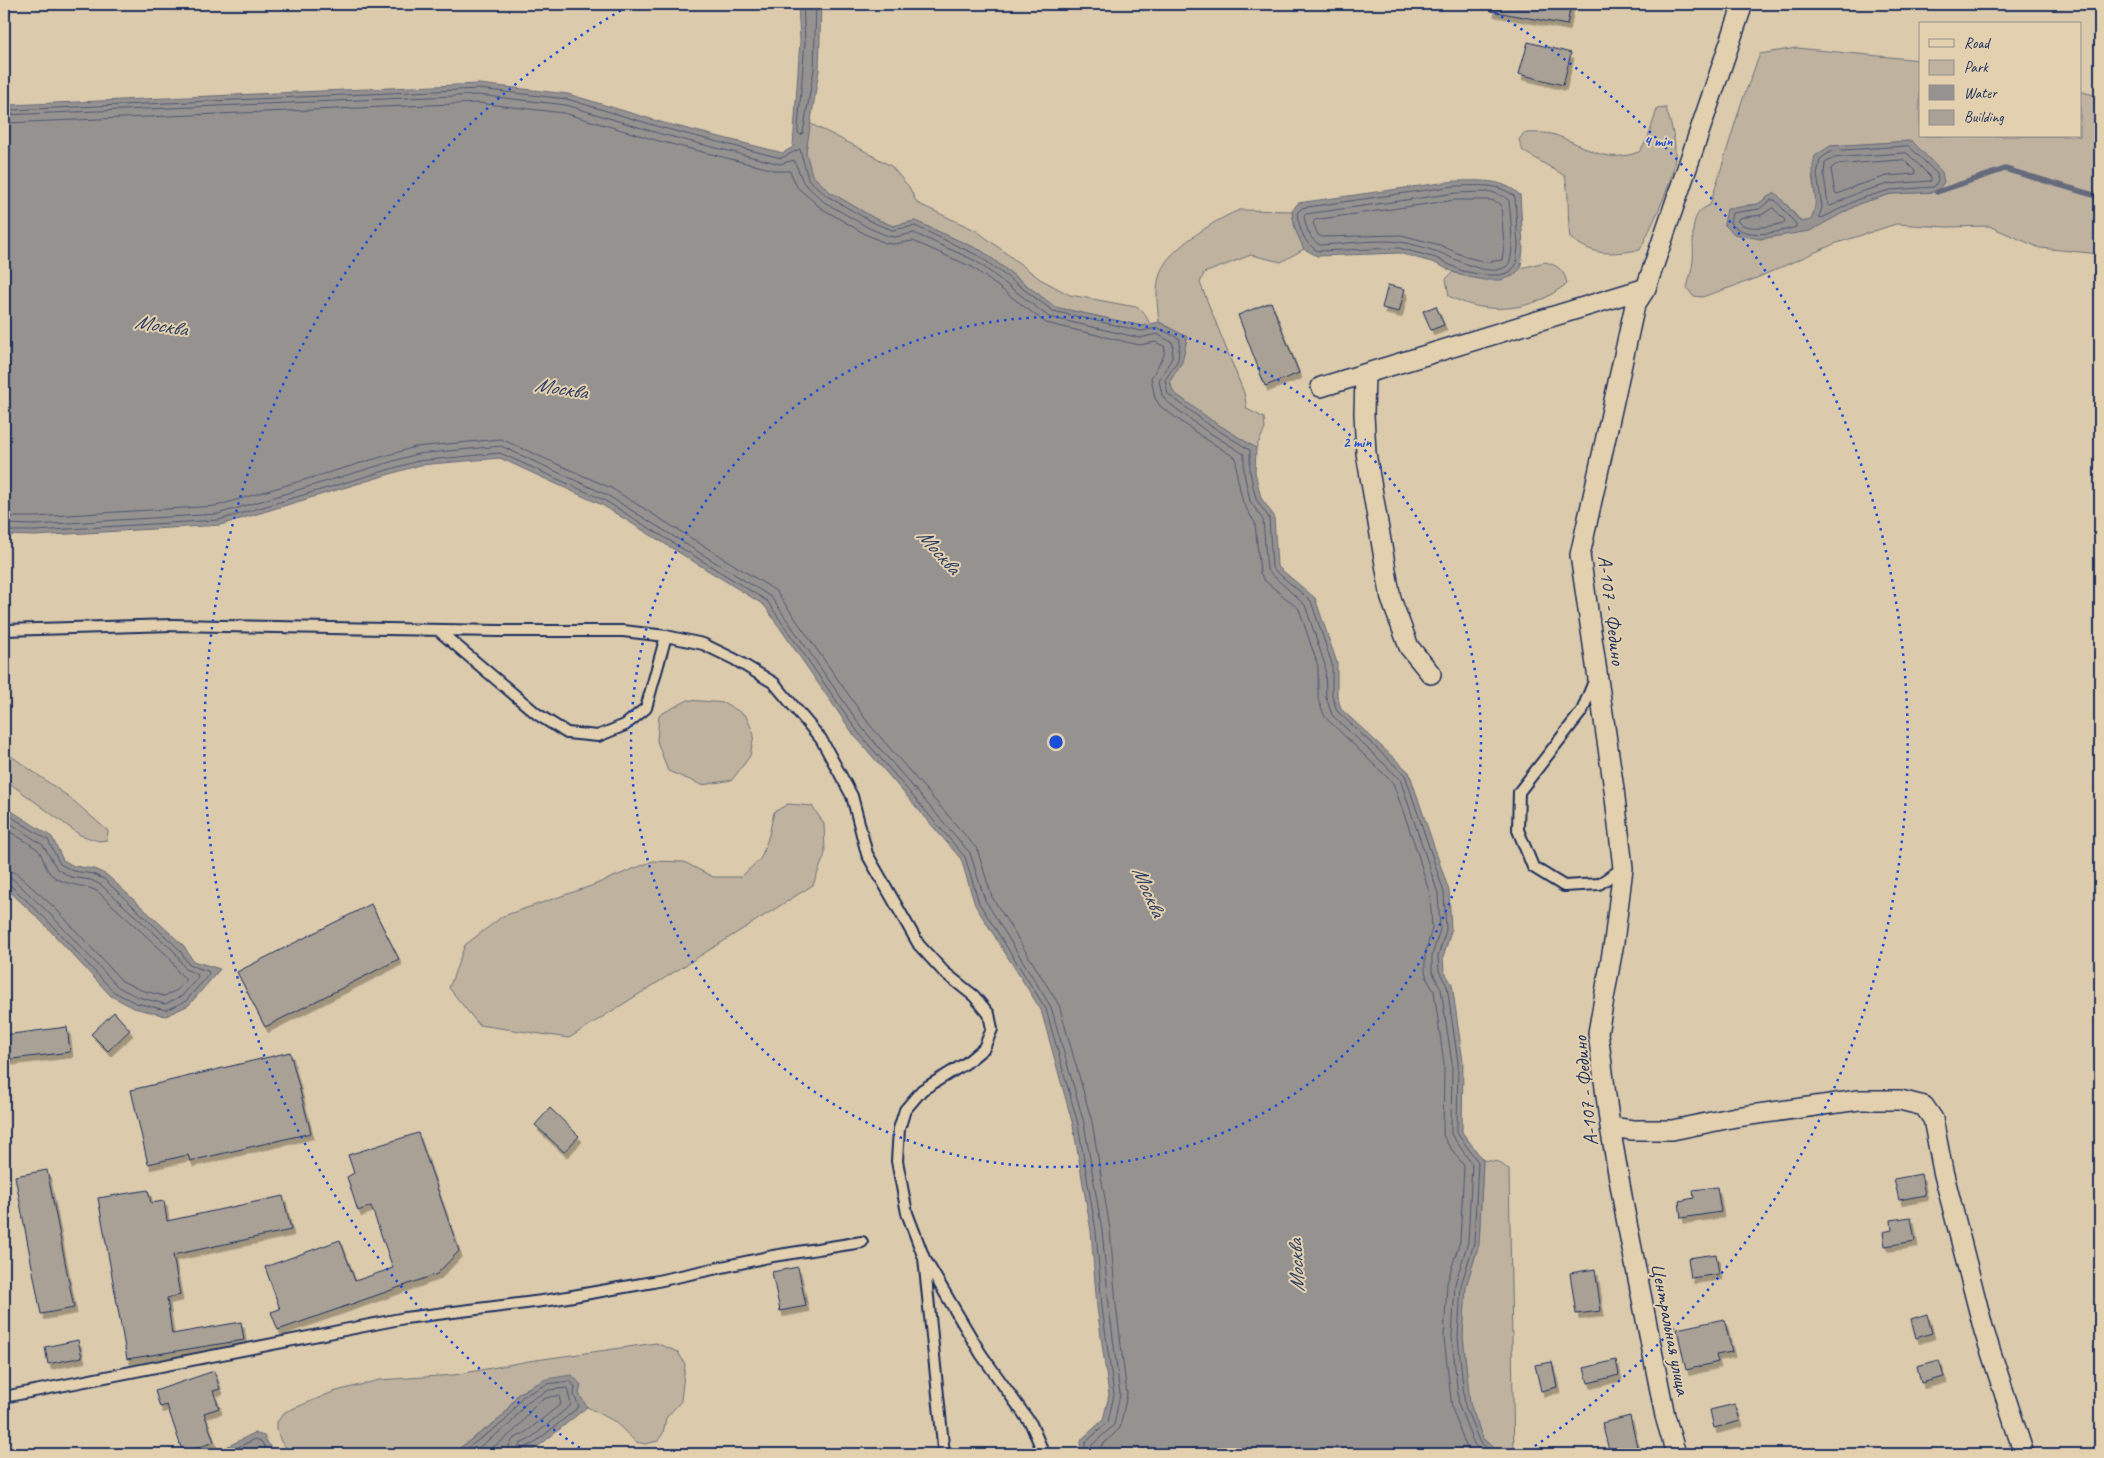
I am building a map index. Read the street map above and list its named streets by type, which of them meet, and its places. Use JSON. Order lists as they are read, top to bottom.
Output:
{
  "streets": {
    "street": ["А-107 - Федино", "Центральная улица"]
  },
  "crossings": [
    ["А-107 - Федино", "Центральная улица"]
  ],
  "water": ["Москва"],
  "legend": [
    "Road",
    "Park",
    "Water",
    "Building"
  ],
  "rings": ["4 min", "2 min"]
}
